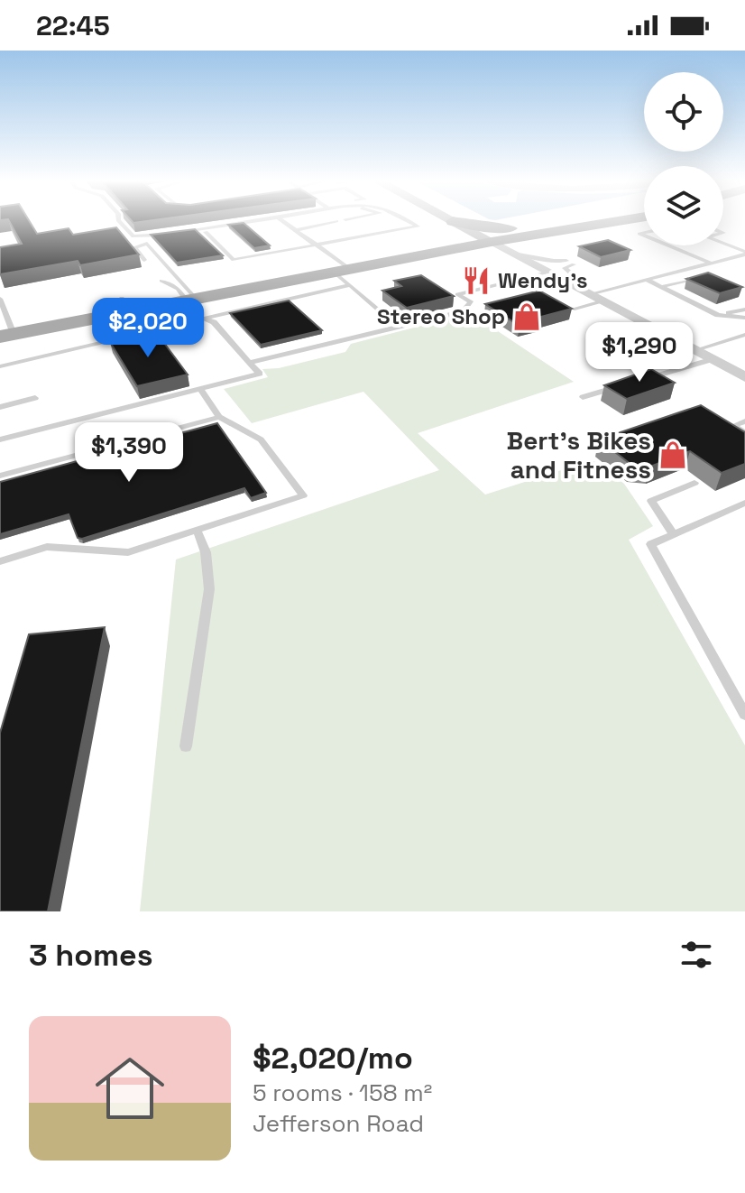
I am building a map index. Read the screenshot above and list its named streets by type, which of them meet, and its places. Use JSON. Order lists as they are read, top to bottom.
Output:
{
  "places": {
    "restaurant": ["Wendy's"],
    "shop": ["Stereo Shop", "Bert's Bikes and Fitness"]
  },
  "page": {
    "status": "22:45",
    "price": ["$2,020", "$1,290", "$1,390"],
    "heading": "3 homes",
    "list": [
      {
        "name": "$2,020/mo",
        "note": "5 rooms · 158 m² · Jefferson Road"
      }
    ]
  }
}
